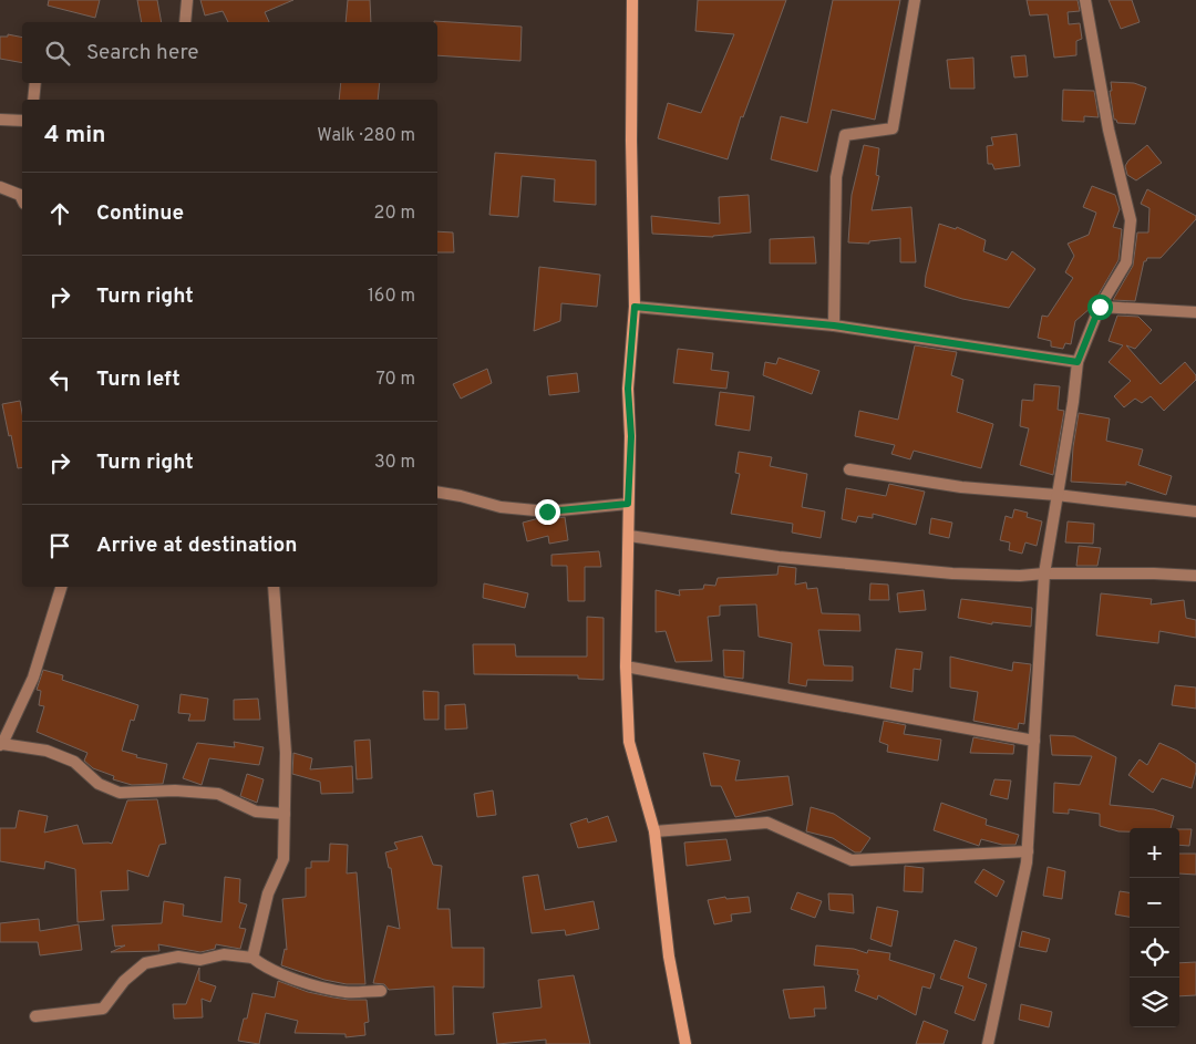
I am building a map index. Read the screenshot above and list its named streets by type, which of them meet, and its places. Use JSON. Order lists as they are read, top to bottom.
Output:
{
  "page": {
    "search": "Search here",
    "heading": ["4 min", "Walk · 280 m"],
    "list": [
      ["Continue", "20 m"],
      ["Turn right", "160 m"],
      ["Turn left", "70 m"],
      ["Turn right", "30 m"],
      "Arrive at destination"
    ],
    "map_buttons": ["+", "−"]
  }
}
